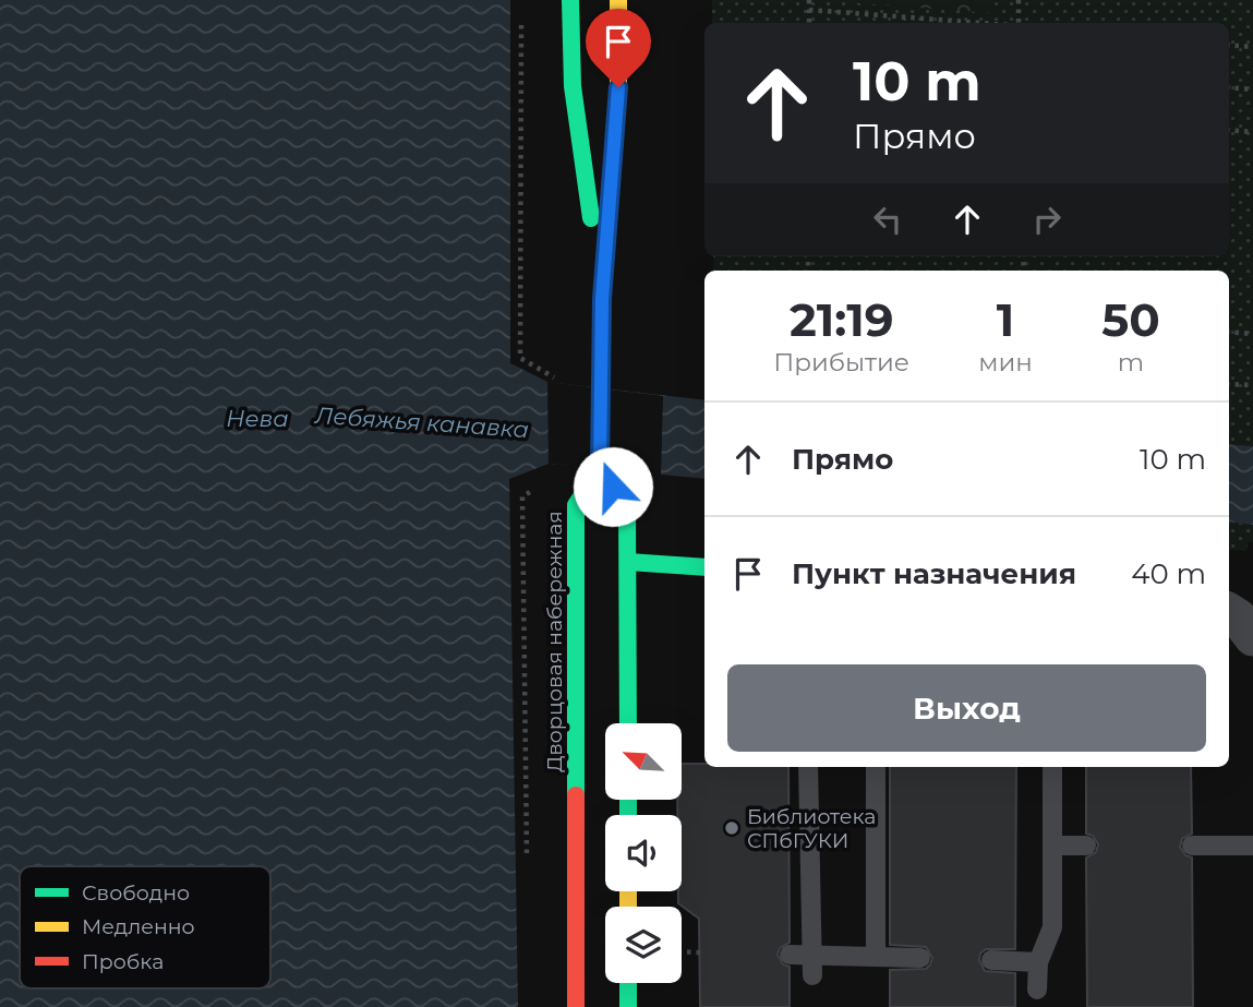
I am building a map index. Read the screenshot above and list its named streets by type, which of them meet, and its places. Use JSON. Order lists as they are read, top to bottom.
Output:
{
  "streets": {
    "main road": ["Дворцовая набережная"]
  },
  "water": ["Нева", "Лебяжья канавка"],
  "places": ["Библиотека СПбГУКИ"],
  "legend": ["Свободно", "Медленно", "Пробка"],
  "north": "top left",
  "page": {
    "turn": ["10 m", "Прямо"],
    "eta": [
      "21:19",
      "Прибытие",
      "1",
      "мин",
      "50",
      "m"
    ],
    "list": [
      {
        "name": "Прямо",
        "value": "10 m"
      },
      {
        "name": "Пункт назначения",
        "value": "40 m"
      }
    ],
    "buttons": "Выход"
  }
}
